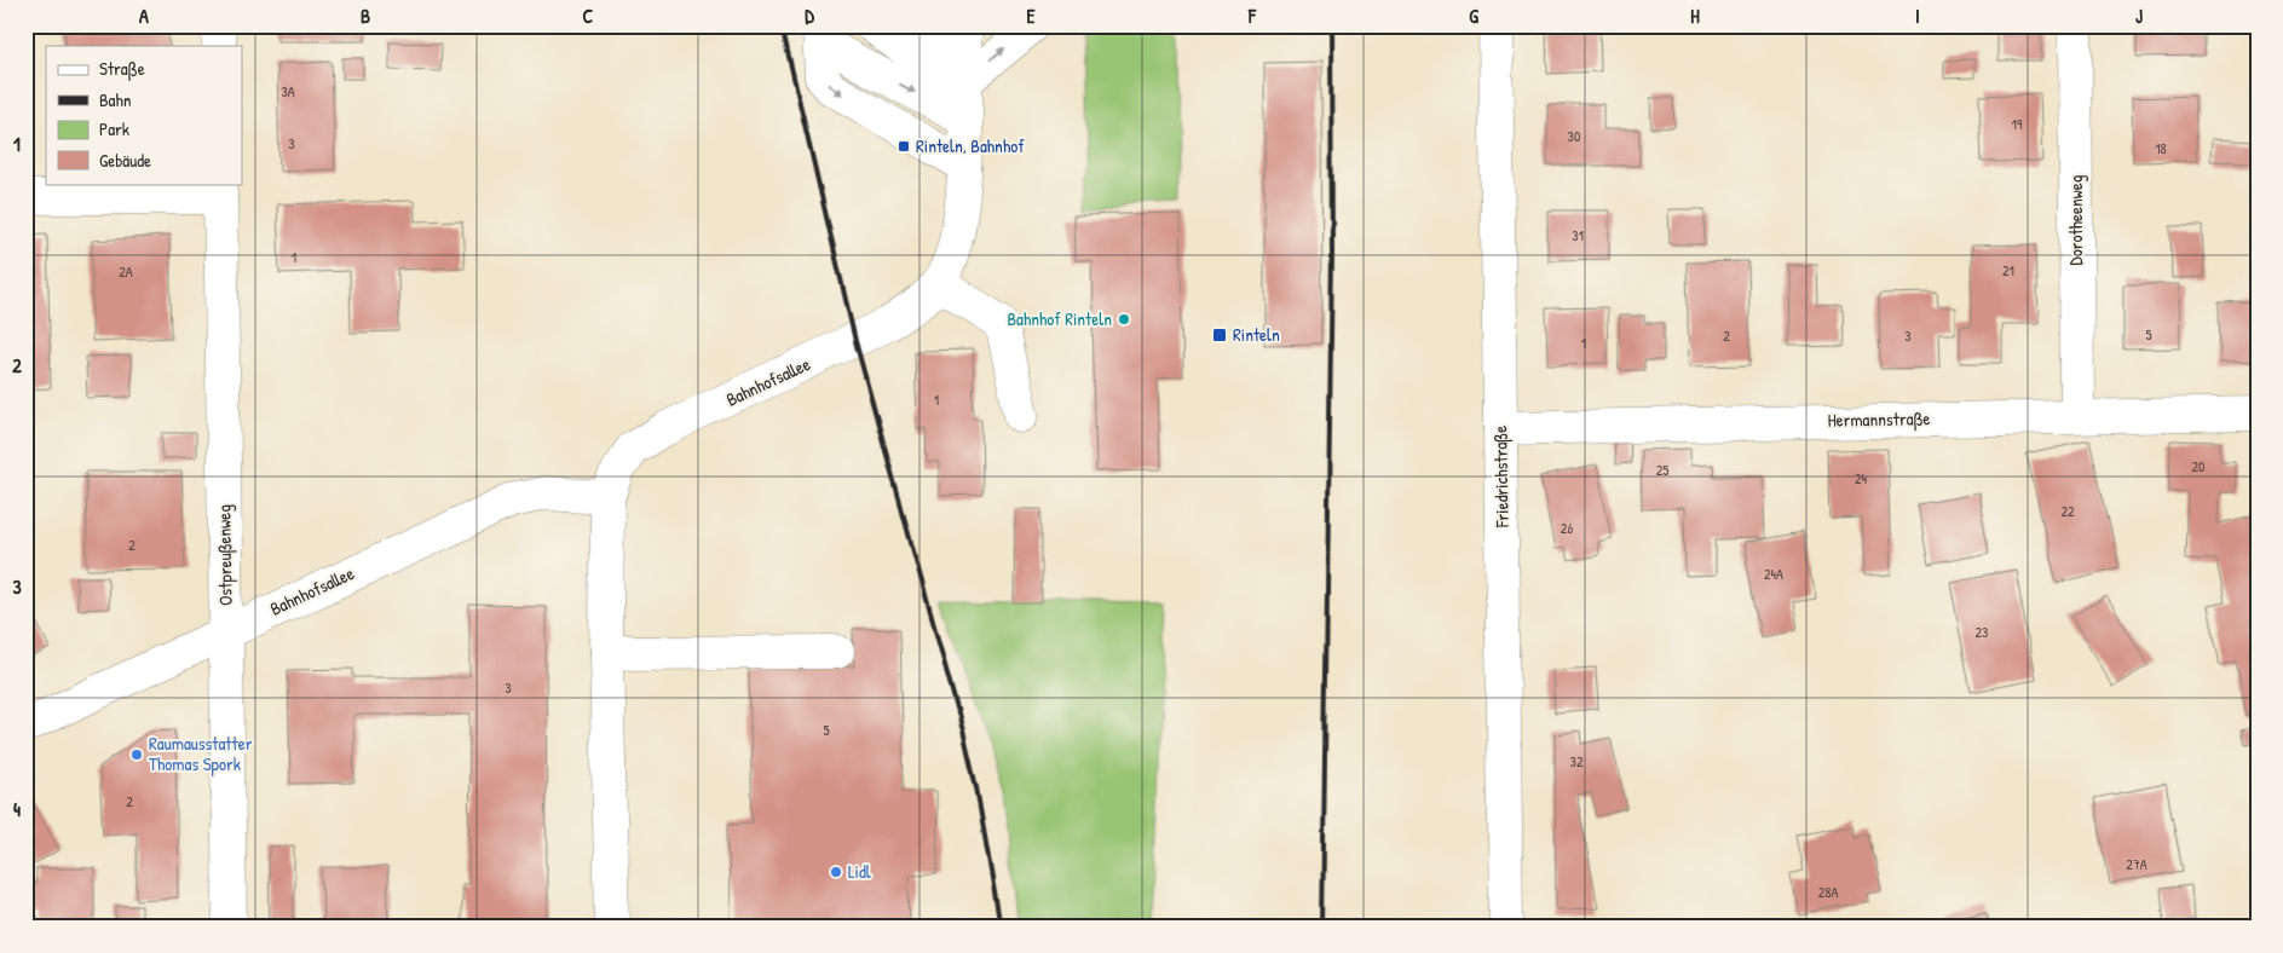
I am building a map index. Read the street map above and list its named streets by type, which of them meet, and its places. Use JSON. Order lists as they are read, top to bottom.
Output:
{
  "streets": {
    "street": [
      "Dorotheenweg",
      "Bahnhofsallee",
      "Hermannstraße",
      "Friedrichstraße",
      "Ostpreußenweg"
    ]
  },
  "crossings": [
    ["Dorotheenweg", "Hermannstraße"],
    ["Bahnhofsallee", "Ostpreußenweg"],
    ["Hermannstraße", "Friedrichstraße"]
  ],
  "places": {
    "transit": ["Rinteln, Bahnhof", "Rinteln"],
    "other": ["Bahnhof Rinteln", "Raumausstatter Thomas Spork", "Lidl"]
  },
  "house_numbers": [
    "3A",
    "19",
    "30",
    "3",
    "18",
    "31",
    "1",
    "21",
    "2A",
    "5",
    "2",
    "3",
    "1",
    "1",
    "20",
    "25",
    "24",
    "22",
    "26",
    "2",
    "24A",
    "23",
    "3",
    "5",
    "32",
    "2",
    "27A",
    "28A"
  ],
  "legend": [
    "Straße",
    "Bahn",
    "Park",
    "Gebäude"
  ],
  "grid": {
    "columns": [
      "A",
      "B",
      "C",
      "D",
      "E",
      "F",
      "G",
      "H",
      "I",
      "J"
    ],
    "rows": [
      "1",
      "2",
      "3",
      "4"
    ]
  }
}
